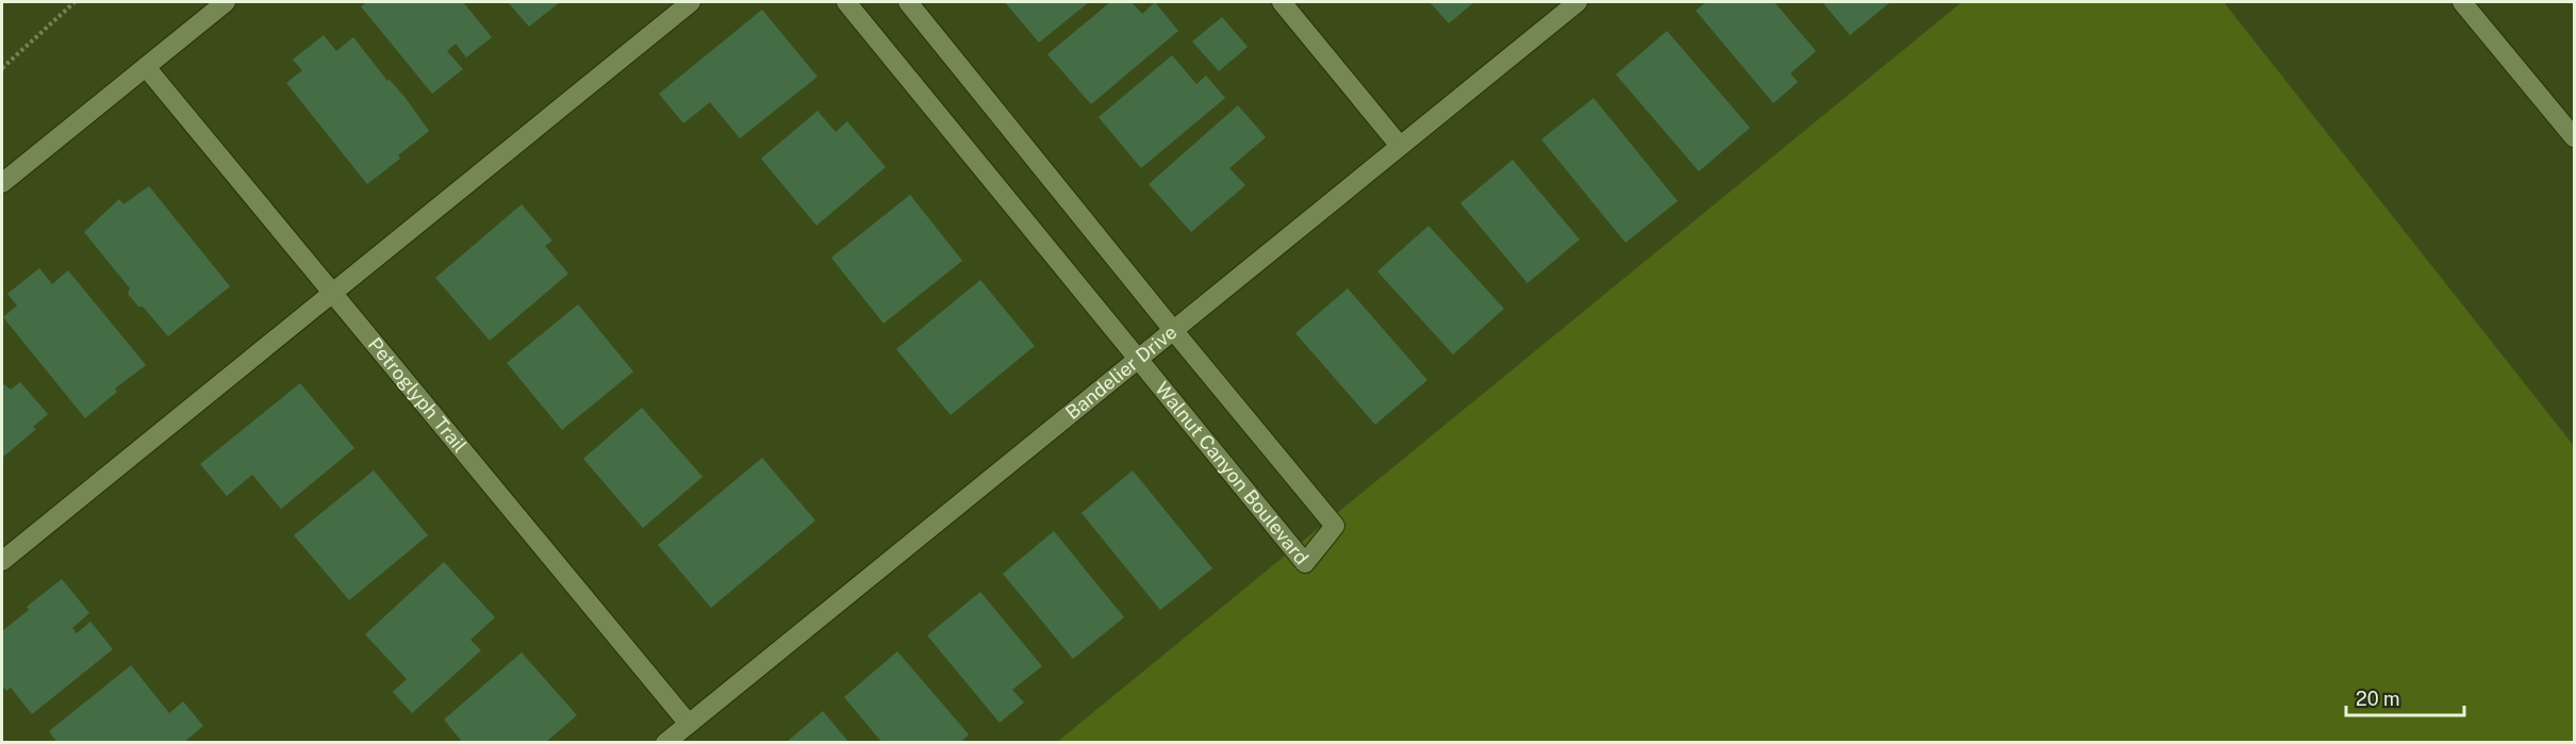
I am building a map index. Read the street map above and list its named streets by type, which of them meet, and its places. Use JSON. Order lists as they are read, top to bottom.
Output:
{
  "streets": {
    "street": ["Bandelier Drive", "Petroglyph Trail", "Walnut Canyon Boulevard"]
  },
  "crossings": [
    ["Bandelier Drive", "Petroglyph Trail"],
    ["Bandelier Drive", "Walnut Canyon Boulevard"]
  ],
  "scale_bar": "20 m"
}
